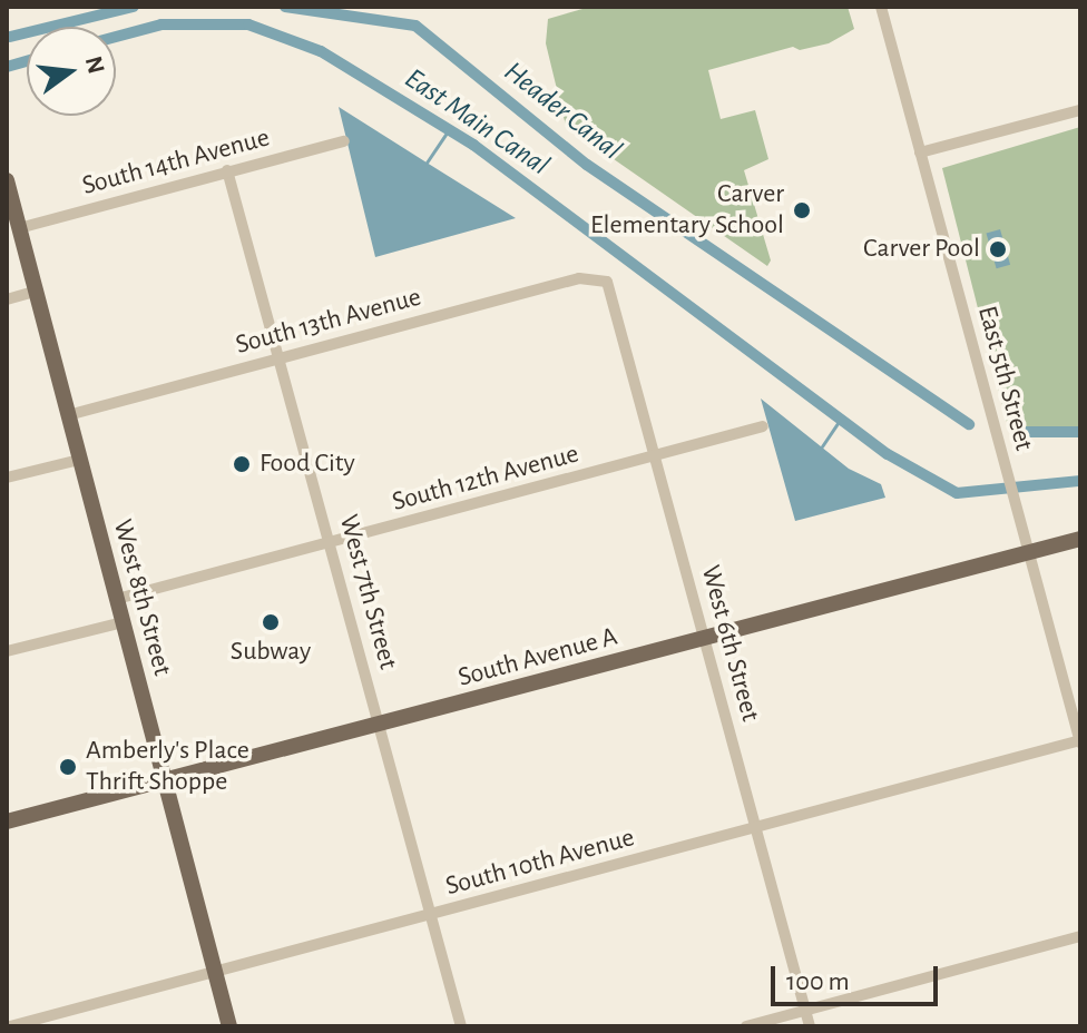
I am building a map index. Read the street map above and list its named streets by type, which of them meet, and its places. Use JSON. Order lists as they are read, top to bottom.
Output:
{
  "streets": {
    "main road": ["West 8th Street", "South Avenue A"],
    "street": [
      "South 14th Avenue",
      "South 13th Avenue",
      "East 5th Street",
      "South 12th Avenue",
      "West 7th Street",
      "West 6th Street",
      "South 10th Avenue"
    ]
  },
  "crossings": [
    ["South 14th Avenue", "West 7th Street"],
    ["South 14th Avenue", "West 8th Street"],
    ["South 13th Avenue", "West 7th Street"],
    ["South 13th Avenue", "West 8th Street"],
    ["South 13th Avenue", "West 6th Street"],
    ["East 5th Street", "South Avenue A"],
    ["East 5th Street", "South 10th Avenue"],
    ["South 12th Avenue", "West 7th Street"],
    ["South 12th Avenue", "West 8th Street"],
    ["South 12th Avenue", "West 6th Street"],
    ["West 7th Street", "South Avenue A"],
    ["West 7th Street", "South 10th Avenue"],
    ["West 8th Street", "South Avenue A"],
    ["West 8th Street", "South 10th Avenue"],
    ["West 6th Street", "South Avenue A"],
    ["West 6th Street", "South 10th Avenue"]
  ],
  "water": ["Header Canal", "East Main Canal"],
  "places": [
    "Carver Elementary School",
    "Carver Pool",
    "Food City",
    "Subway",
    "Amberly's Place Thrift Shoppe"
  ],
  "scale_bar": "100 m",
  "north": "right"
}
